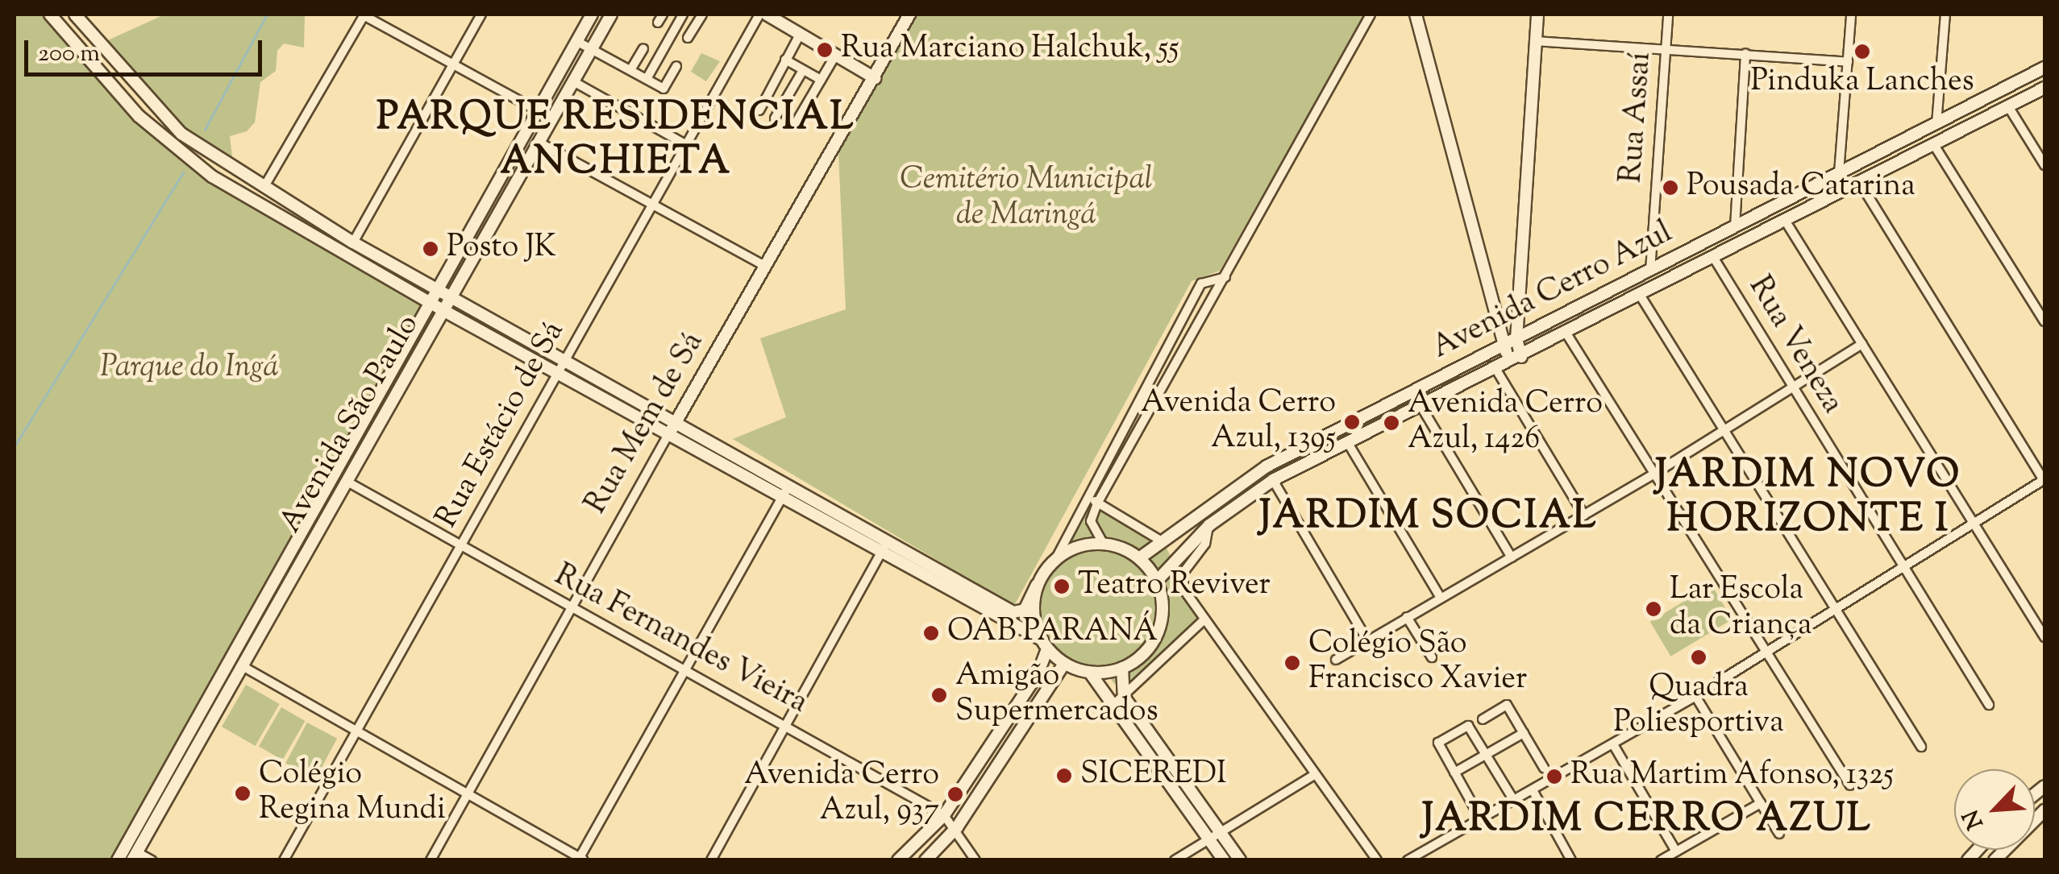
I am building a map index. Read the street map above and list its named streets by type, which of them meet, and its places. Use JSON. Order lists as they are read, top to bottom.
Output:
{
  "streets": {
    "main road": ["Avenida Cerro Azul", "Rua Mem de Sá", "Avenida São Paulo"],
    "street": [
      "Rua Assaí",
      "Rua Veneza",
      "Rua Estácio de Sá",
      "Rua Fernandes Vieira"
    ]
  },
  "crossings": [
    ["Rua Assaí", "Avenida Cerro Azul"],
    ["Avenida Cerro Azul", "Rua Veneza"],
    ["Rua Mem de Sá", "Rua Fernandes Vieira"],
    ["Avenida São Paulo", "Rua Fernandes Vieira"],
    ["Rua Estácio de Sá", "Rua Fernandes Vieira"]
  ],
  "districts": [
    "PARQUE RESIDENCIAL ANCHIETA",
    "JARDIM NOVO HORIZONTE I",
    "JARDIM SOCIAL",
    "JARDIM CERRO AZUL"
  ],
  "parks": ["Cemitério Municipal de Maringá", "Parque do Ingá"],
  "places": [
    "Rua Marciano Halchuk, 55",
    "Pinduka Lanches",
    "Pousada Catarina",
    "Posto JK",
    "Avenida Cerro Azul, 1395",
    "Avenida Cerro Azul, 1426",
    "Teatro Reviver",
    "Lar Escola da Criança",
    "OAB PARANÁ",
    "Quadra Poliesportiva",
    "Colégio São Francisco Xavier",
    "Amigão Supermercados",
    "SICEREDI",
    "Rua Martim Afonso, 1325",
    "Colégio Regina Mundi",
    "Avenida Cerro Azul, 937"
  ],
  "scale_bar": "200 m",
  "north": "bottom left"
}
